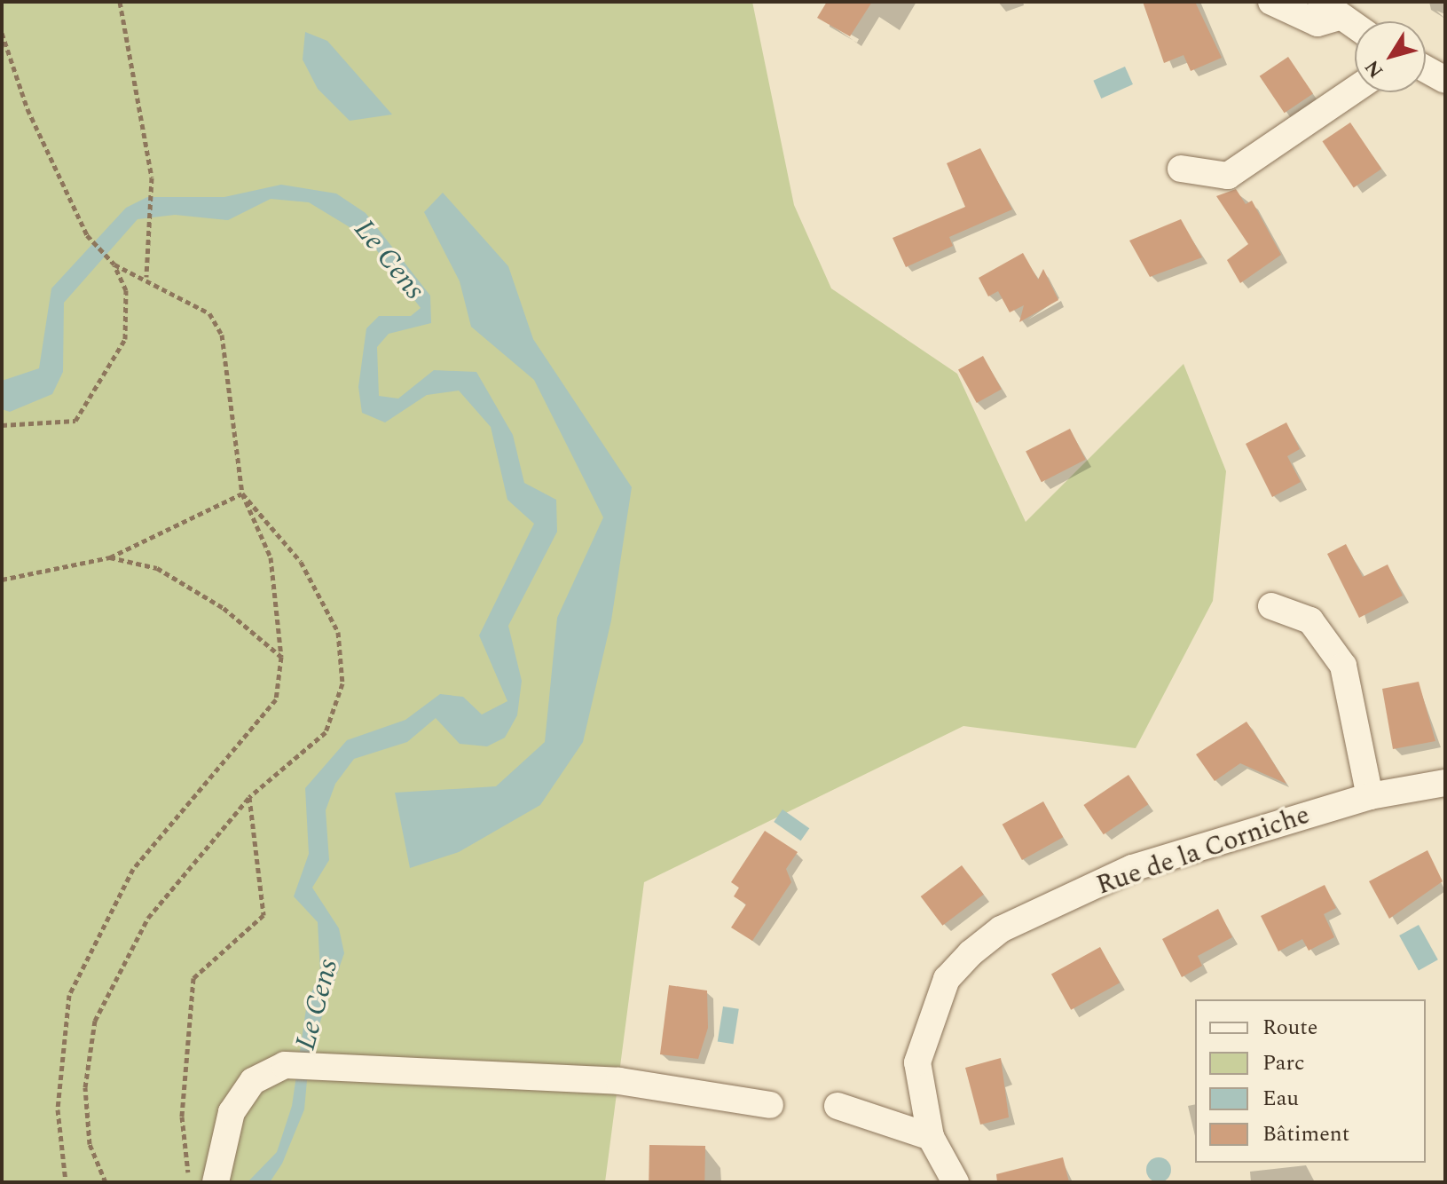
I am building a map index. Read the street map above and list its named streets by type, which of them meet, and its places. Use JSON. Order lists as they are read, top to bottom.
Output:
{
  "streets": {
    "street": ["Rue de la Corniche"]
  },
  "water": ["Le Cens"],
  "legend": [
    "Route",
    "Parc",
    "Eau",
    "Bâtiment"
  ],
  "north": "bottom left"
}
